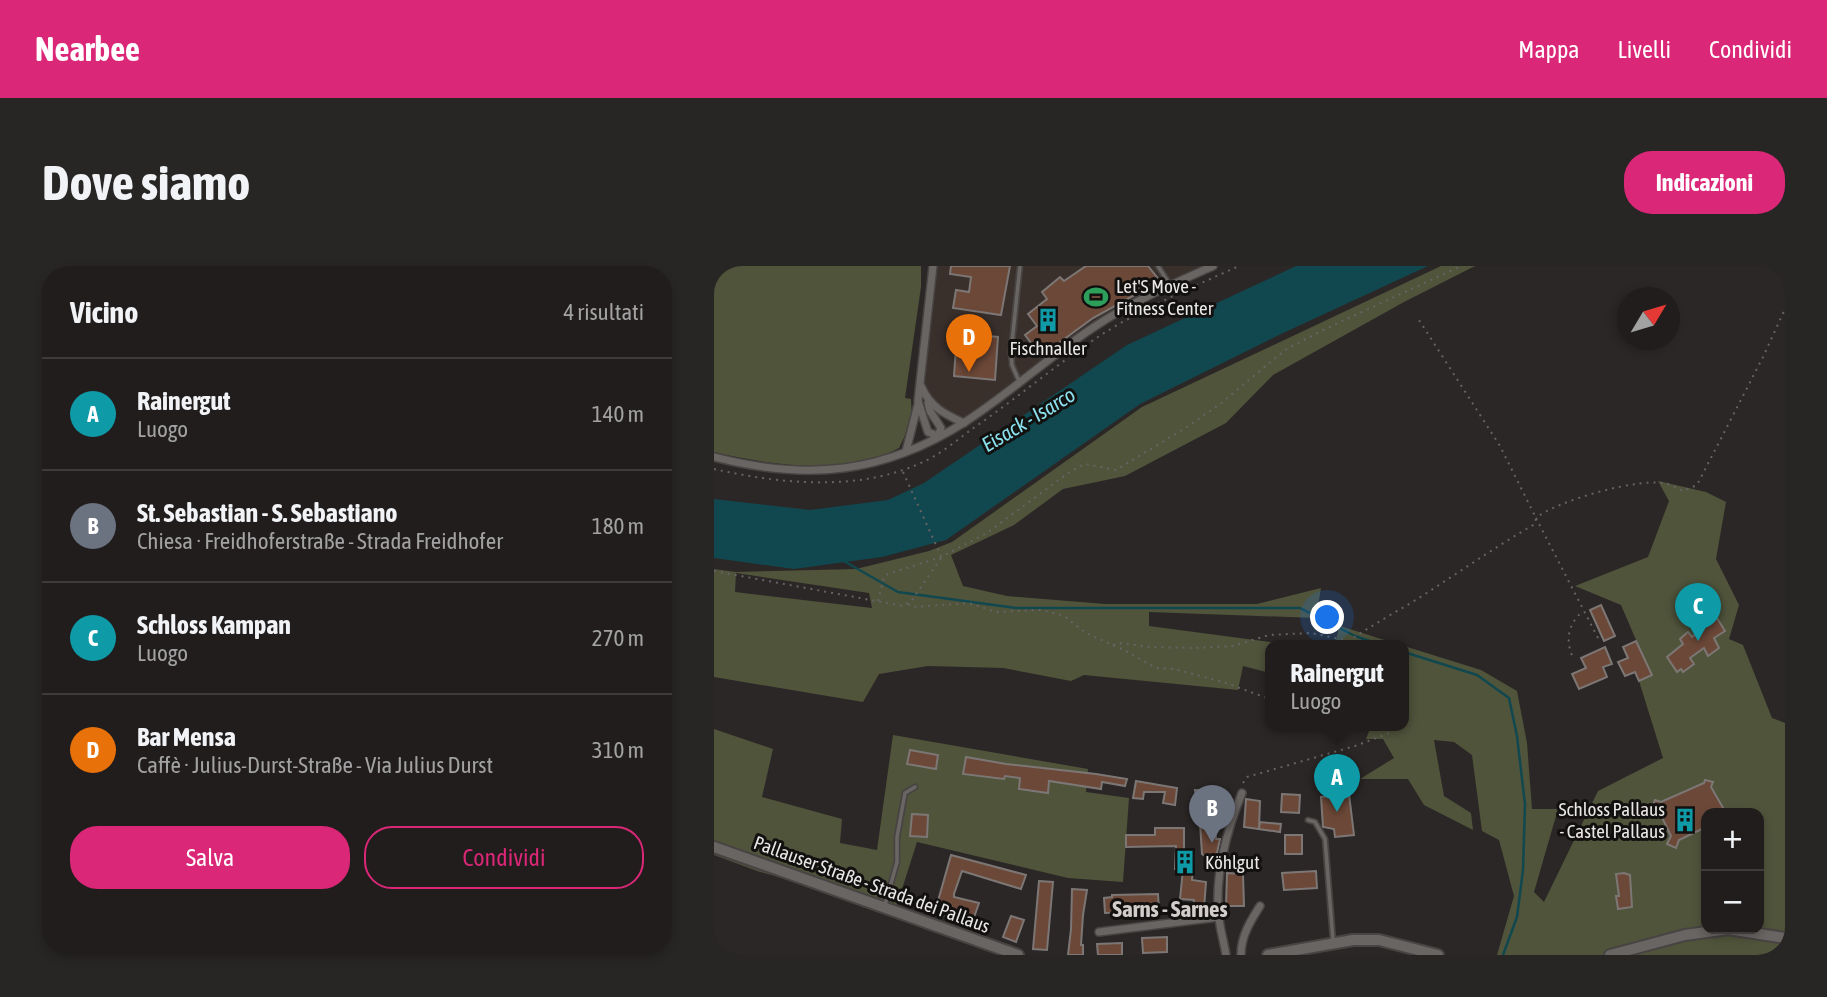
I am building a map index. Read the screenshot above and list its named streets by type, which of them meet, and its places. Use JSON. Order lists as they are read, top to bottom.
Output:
{
  "streets": {
    "street": ["Pallauser Straße - Strada dei Pallaus"]
  },
  "districts": ["Sarns - Sarnes"],
  "water": ["Eisack - Isarco"],
  "places": {
    "sports": ["Let'S Move - Fitness Center"],
    "building": ["Fischnaller", "Schloss Pallaus - Castel Pallaus", "Köhlgut"]
  },
  "north": "top right",
  "page": {
    "header": "Nearbee",
    "nav": ["Mappa", "Livelli", "Condividi"],
    "buttons": [
      "Indicazioni",
      ["Salva", "Condividi"]
    ],
    "title": "Dove siamo",
    "heading": ["Vicino", "4 risultati"],
    "pins": [
      "D",
      "C",
      "A",
      "B"
    ],
    "list": [
      {
        "mark": "A",
        "name": "Rainergut",
        "note": "Luogo",
        "value": "140 m"
      },
      {
        "mark": "B",
        "name": "St. Sebastian - S. Sebastiano",
        "note": "Chiesa · Freidhoferstraße - Strada Freidhofer",
        "value": "180 m"
      },
      {
        "mark": "C",
        "name": "Schloss Kampan",
        "note": "Luogo",
        "value": "270 m"
      },
      {
        "mark": "D",
        "name": "Bar Mensa",
        "note": "Caffè · Julius-Durst-Straße - Via Julius Durst",
        "value": "310 m"
      }
    ],
    "popup": ["Rainergut", "Luogo"],
    "map_buttons": ["+", "−"]
  }
}
